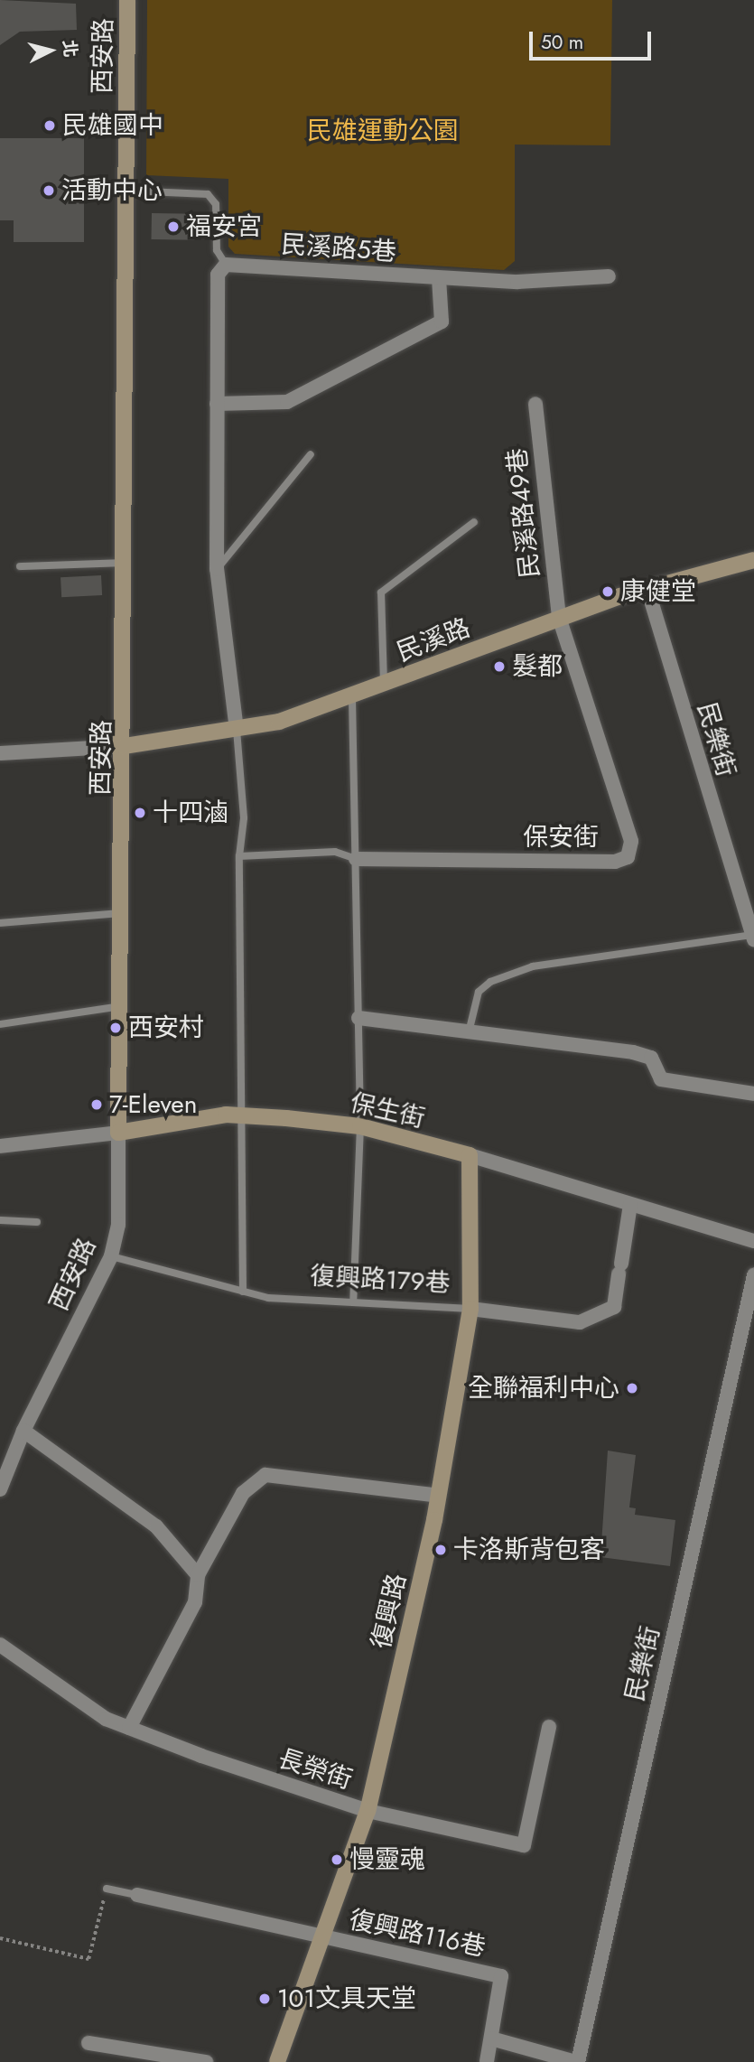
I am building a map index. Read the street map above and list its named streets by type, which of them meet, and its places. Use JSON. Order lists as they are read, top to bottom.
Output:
{
  "streets": {
    "street": [
      "西安路",
      "民溪路5巷",
      "民溪路49巷",
      "民溪路",
      "民樂街",
      "保安街",
      "保生街",
      "復興路179巷",
      "復興路",
      "長榮街",
      "復興路116巷"
    ]
  },
  "crossings": [
    ["西安路", "民溪路"],
    ["西安路", "保生街"],
    ["西安路", "復興路179巷"],
    ["民溪路49巷", "民溪路"],
    ["民溪路49巷", "保安街"],
    ["民溪路", "民樂街"],
    ["民溪路", "保安街"],
    ["保生街", "復興路179巷"],
    ["保生街", "復興路"],
    ["復興路179巷", "復興路"],
    ["復興路", "長榮街"],
    ["復興路", "復興路116巷"]
  ],
  "parks": ["民雄運動公園"],
  "places": [
    "民雄國中",
    "活動中心",
    "福安宮",
    "康健堂",
    "髮都",
    "十四滷",
    "西安村",
    "7-Eleven",
    "全聯福利中心",
    "卡洛斯背包客",
    "慢靈魂",
    "101文具天堂"
  ],
  "scale_bar": "50 m",
  "north": "right"
}
